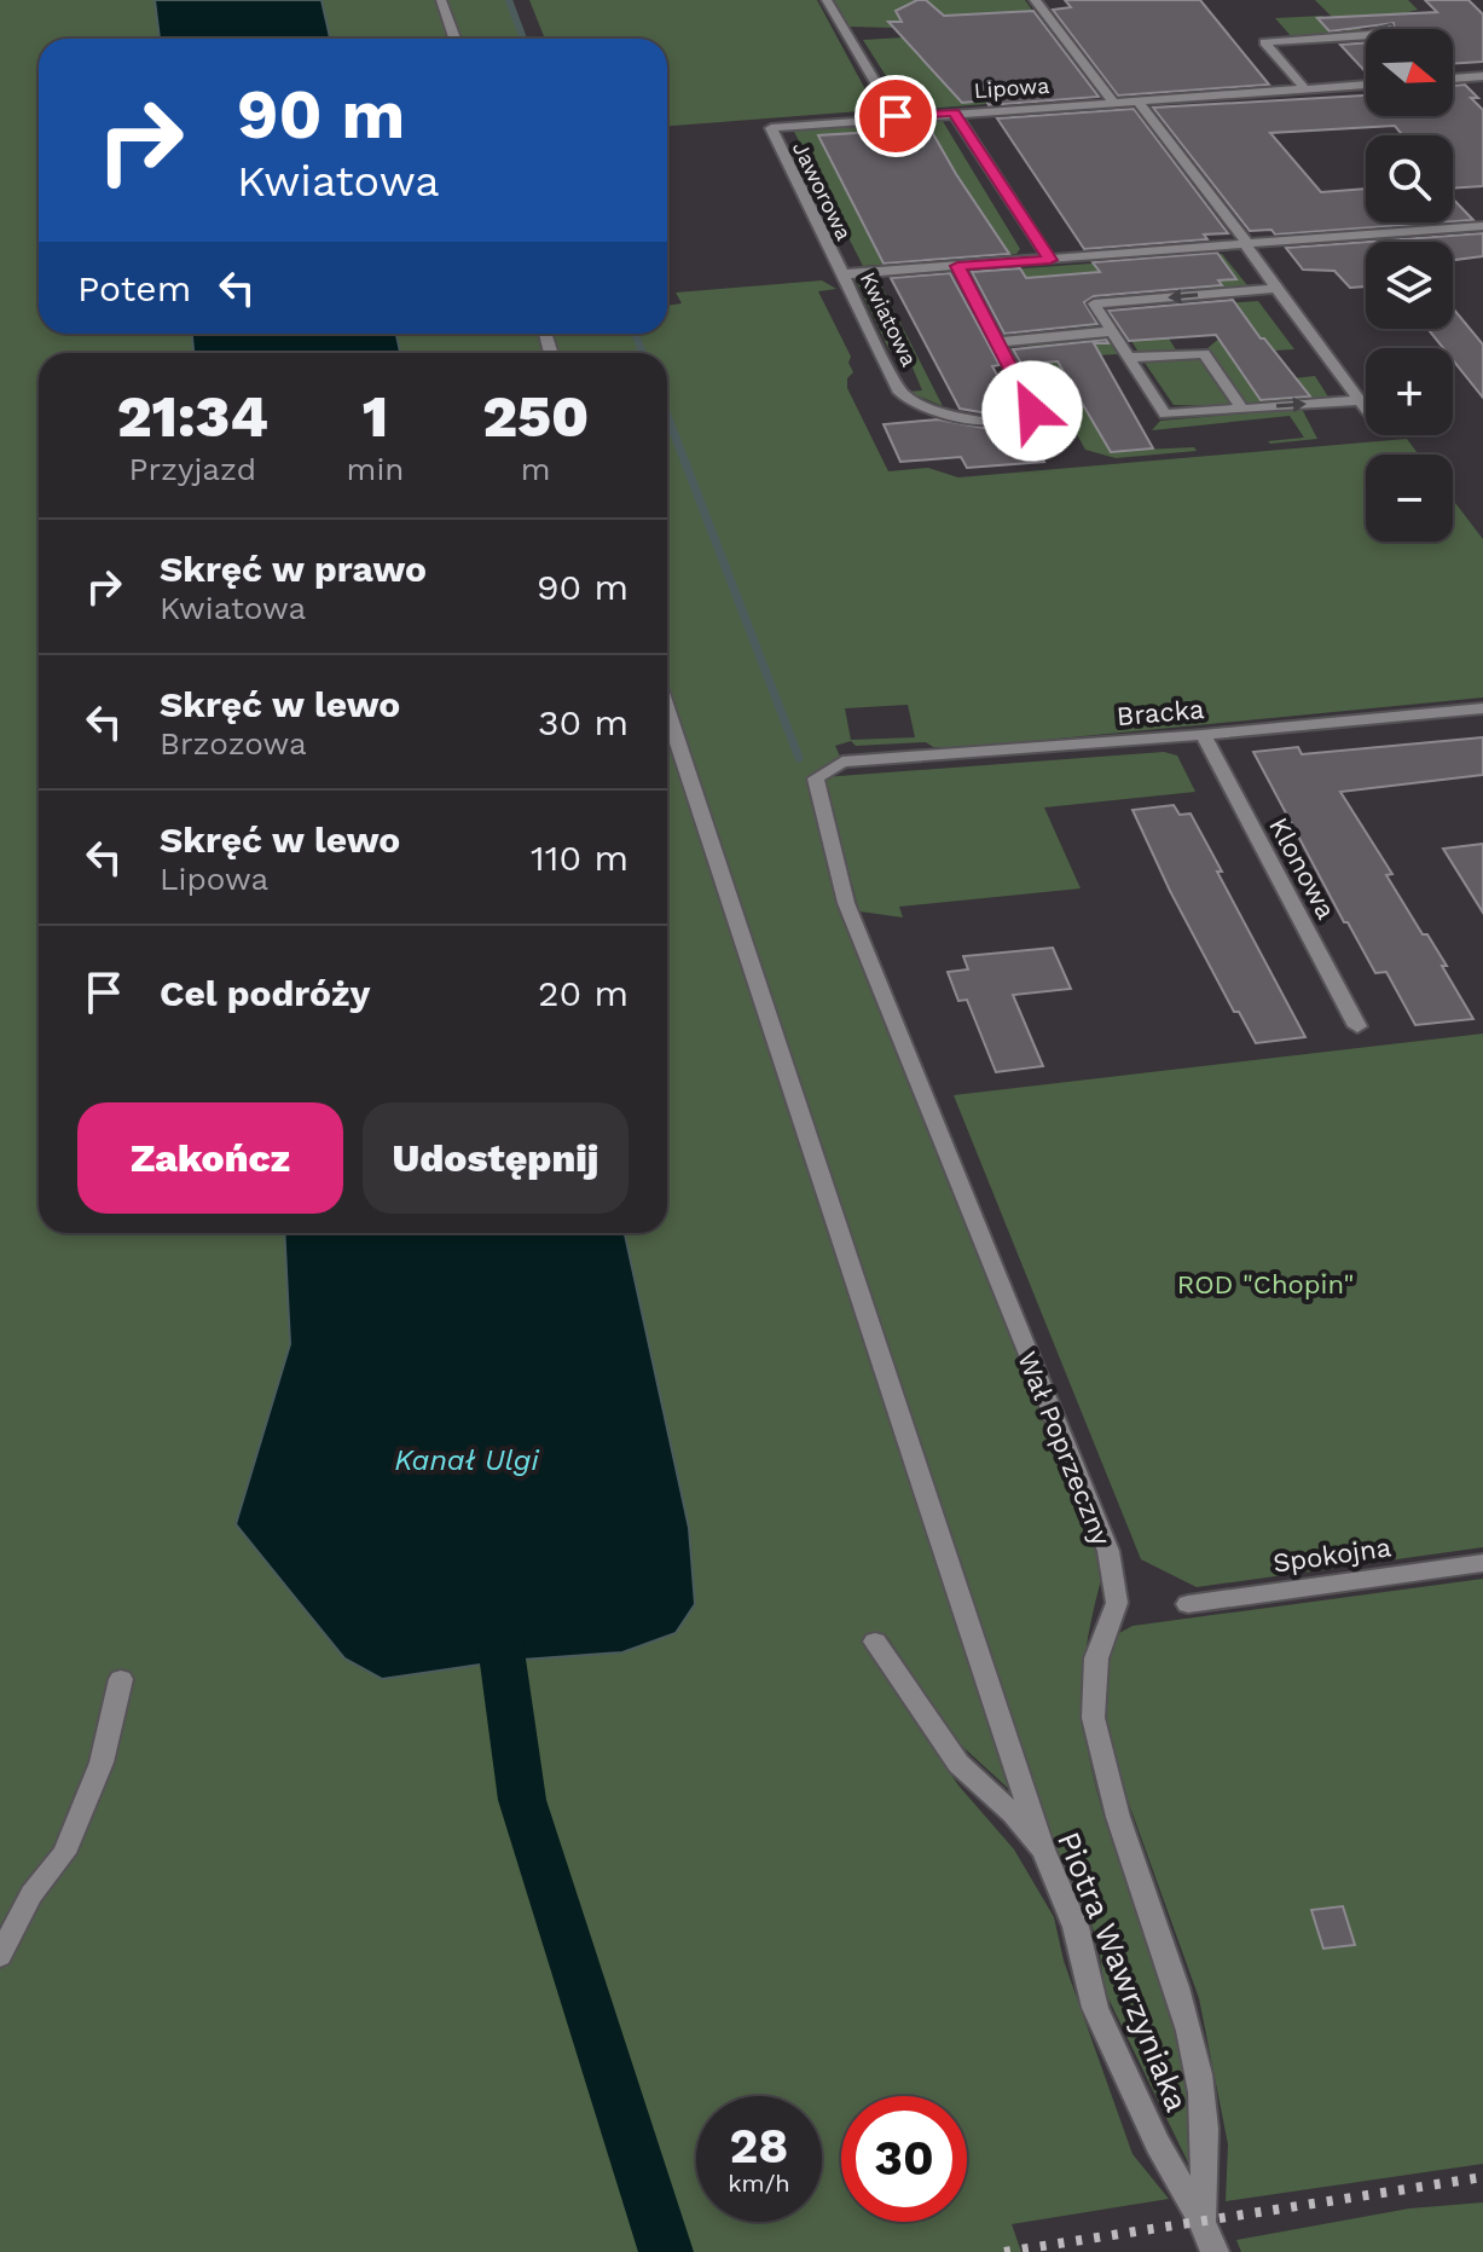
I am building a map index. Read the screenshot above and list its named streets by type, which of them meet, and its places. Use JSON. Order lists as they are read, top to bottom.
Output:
{
  "streets": {
    "street": [
      "Lipowa",
      "Jaworowa",
      "Kwiatowa",
      "Bracka",
      "Klonowa",
      "Wał Poprzeczny",
      "Spokojna",
      "Piotra Wawrzyniaka"
    ]
  },
  "crossings": [
    ["Lipowa", "Jaworowa"],
    ["Jaworowa", "Kwiatowa"],
    ["Bracka", "Klonowa"],
    ["Bracka", "Wał Poprzeczny"],
    ["Wał Poprzeczny", "Piotra Wawrzyniaka"]
  ],
  "water": ["Kanał Ulgi"],
  "parks": ["ROD \"Chopin\""],
  "north": "right",
  "page": {
    "map_buttons": ["+", "−"],
    "turn": ["90 m", "Kwiatowa"],
    "then": "Potem",
    "eta": [
      "21:34",
      "Przyjazd",
      "1",
      "min",
      "250",
      "m"
    ],
    "list": [
      {
        "name": "Skręć w prawo",
        "note": "Kwiatowa",
        "value": "90 m"
      },
      {
        "name": "Skręć w lewo",
        "note": "Brzozowa",
        "value": "30 m"
      },
      {
        "name": "Skręć w lewo",
        "note": "Lipowa",
        "value": "110 m"
      },
      {
        "name": "Cel podróży",
        "value": "20 m"
      }
    ],
    "buttons": ["Zakończ", "Udostępnij"],
    "speed": "28 km/h",
    "limit": "30"
  }
}
